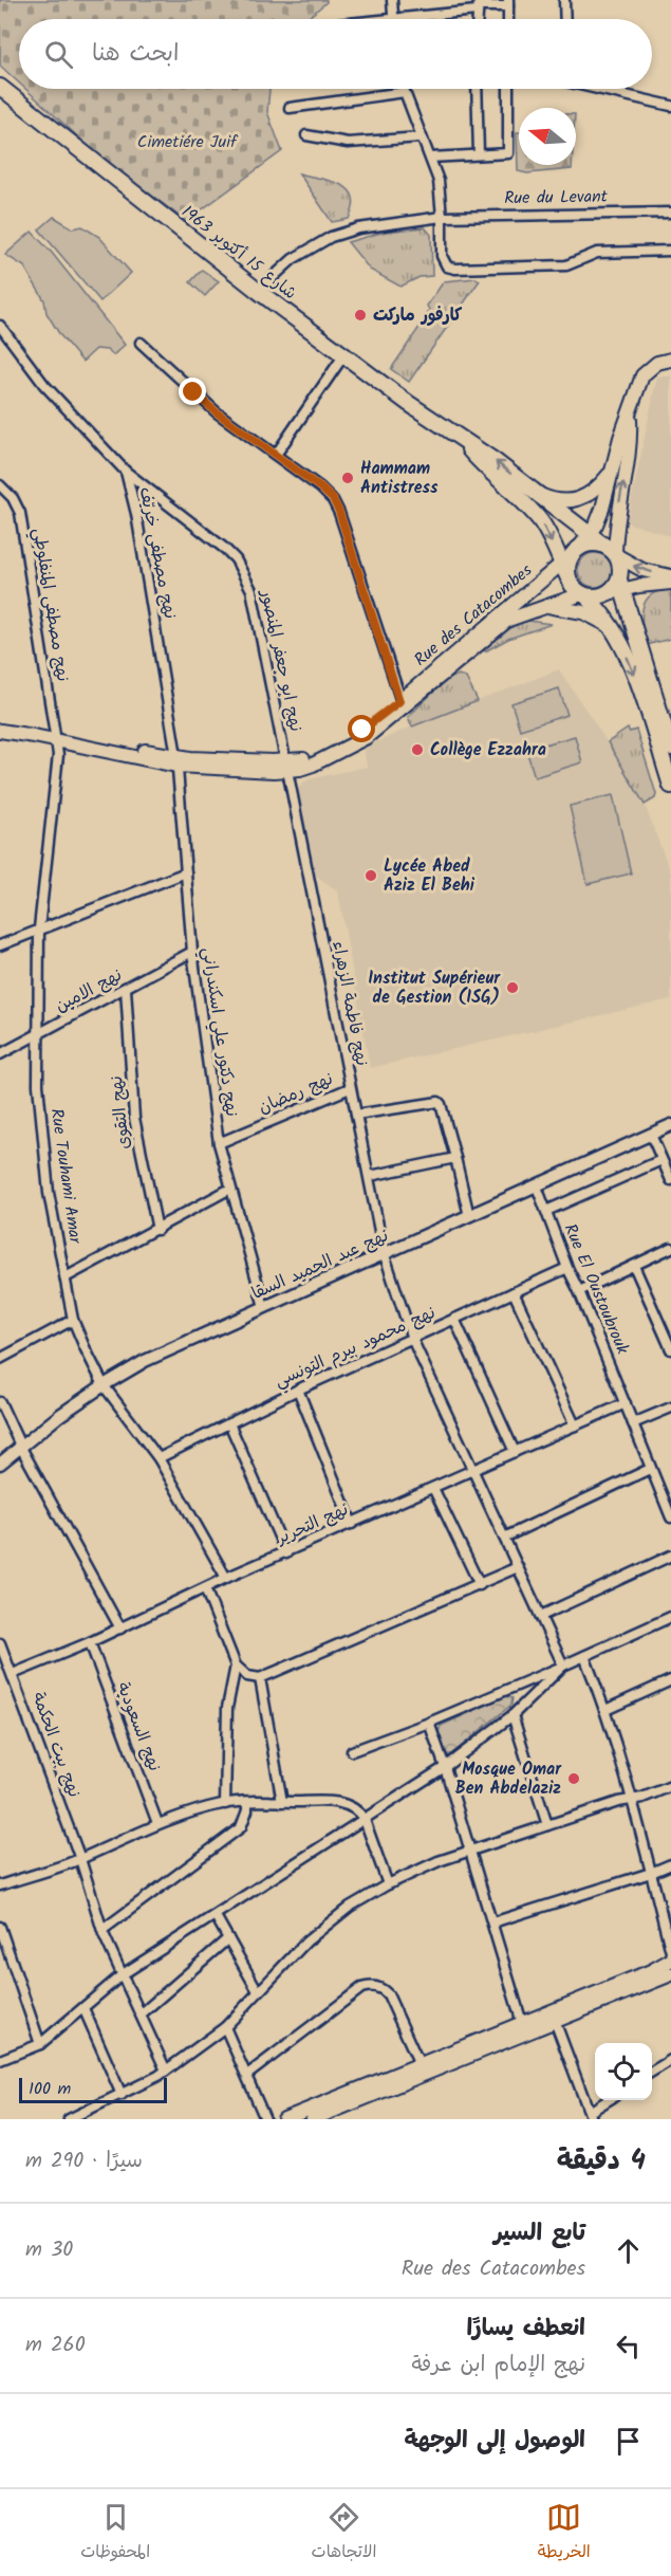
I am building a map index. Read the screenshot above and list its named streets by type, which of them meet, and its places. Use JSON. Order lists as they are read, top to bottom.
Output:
{
  "streets": {
    "main road": ["شارع 15 أكتوبر 1963", "Rue des Catacombes"],
    "street": [
      "Rue du Levant",
      "نهج مصطفى خريّف",
      "نهج مصطفى المنفلوطي",
      "نهج ابو جعفر المنصور",
      "نهج الامين",
      "نهج فاطمة الزهراء",
      "نهج دكتور علي اسكندراني",
      "نهج رمضان",
      "نهج التقوى",
      "Rue Touhami Amar",
      "نهج عبد الحميد السقا",
      "Rue El Oustoubrouk",
      "نهج محمود بيرم التونسي",
      "نهج التحرير",
      "نهج السعودية",
      "نهج بيت الحكمة"
    ]
  },
  "crossings": [
    ["Rue du Levant", "شارع 15 أكتوبر 1963"],
    ["شارع 15 أكتوبر 1963", "Rue des Catacombes"],
    ["نهج مصطفى خريّف", "Rue des Catacombes"],
    ["نهج مصطفى خريّف", "نهج ابو جعفر المنصور"],
    ["نهج مصطفى خريّف", "نهج دكتور علي اسكندراني"],
    ["نهج مصطفى المنفلوطي", "Rue des Catacombes"],
    ["نهج مصطفى المنفلوطي", "Rue Touhami Amar"],
    ["Rue des Catacombes", "نهج ابو جعفر المنصور"],
    ["Rue des Catacombes", "نهج فاطمة الزهراء"],
    ["Rue des Catacombes", "نهج دكتور علي اسكندراني"],
    ["Rue des Catacombes", "Rue Touhami Amar"],
    ["نهج ابو جعفر المنصور", "نهج فاطمة الزهراء"],
    ["نهج الامين", "نهج دكتور علي اسكندراني"],
    ["نهج الامين", "نهج التقوى"],
    ["نهج الامين", "Rue Touhami Amar"],
    ["نهج فاطمة الزهراء", "نهج رمضان"],
    ["نهج فاطمة الزهراء", "نهج عبد الحميد السقا"],
    ["نهج فاطمة الزهراء", "نهج محمود بيرم التونسي"],
    ["نهج فاطمة الزهراء", "نهج التحرير"],
    ["نهج دكتور علي اسكندراني", "نهج رمضان"],
    ["نهج دكتور علي اسكندراني", "نهج عبد الحميد السقا"],
    ["Rue Touhami Amar", "نهج عبد الحميد السقا"],
    ["Rue Touhami Amar", "نهج محمود بيرم التونسي"],
    ["Rue Touhami Amar", "نهج التحرير"],
    ["نهج عبد الحميد السقا", "Rue El Oustoubrouk"],
    ["Rue El Oustoubrouk", "نهج محمود بيرم التونسي"],
    ["Rue El Oustoubrouk", "نهج التحرير"],
    ["نهج التحرير", "نهج السعودية"],
    ["نهج التحرير", "نهج بيت الحكمة"]
  ],
  "parks": ["Cimetiére Juif"],
  "places": [
    "كارفور ماركت",
    "Hammam Antistress",
    "Collège Ezzahra",
    "Lycée Abed Aziz El Behi",
    "Institut Supérieur de Gestion (ISG)",
    "Mosque Omar Ben Abdelaziz"
  ],
  "scale_bar": "100 m",
  "north": "left",
  "page": {
    "search": "ابحث هنا",
    "scale": "100 m",
    "heading": ["4 دقيقة", "سيرًا · 290 m"],
    "list": [
      ["تابع السير", "Rue des Catacombes", "30 m"],
      ["انعطف يسارًا", "نهج الإمام ابن عرفة", "260 m"],
      "الوصول إلى الوجهة"
    ],
    "nav": ["الخريطة", "الاتجاهات", "المحفوظات"]
  }
}
